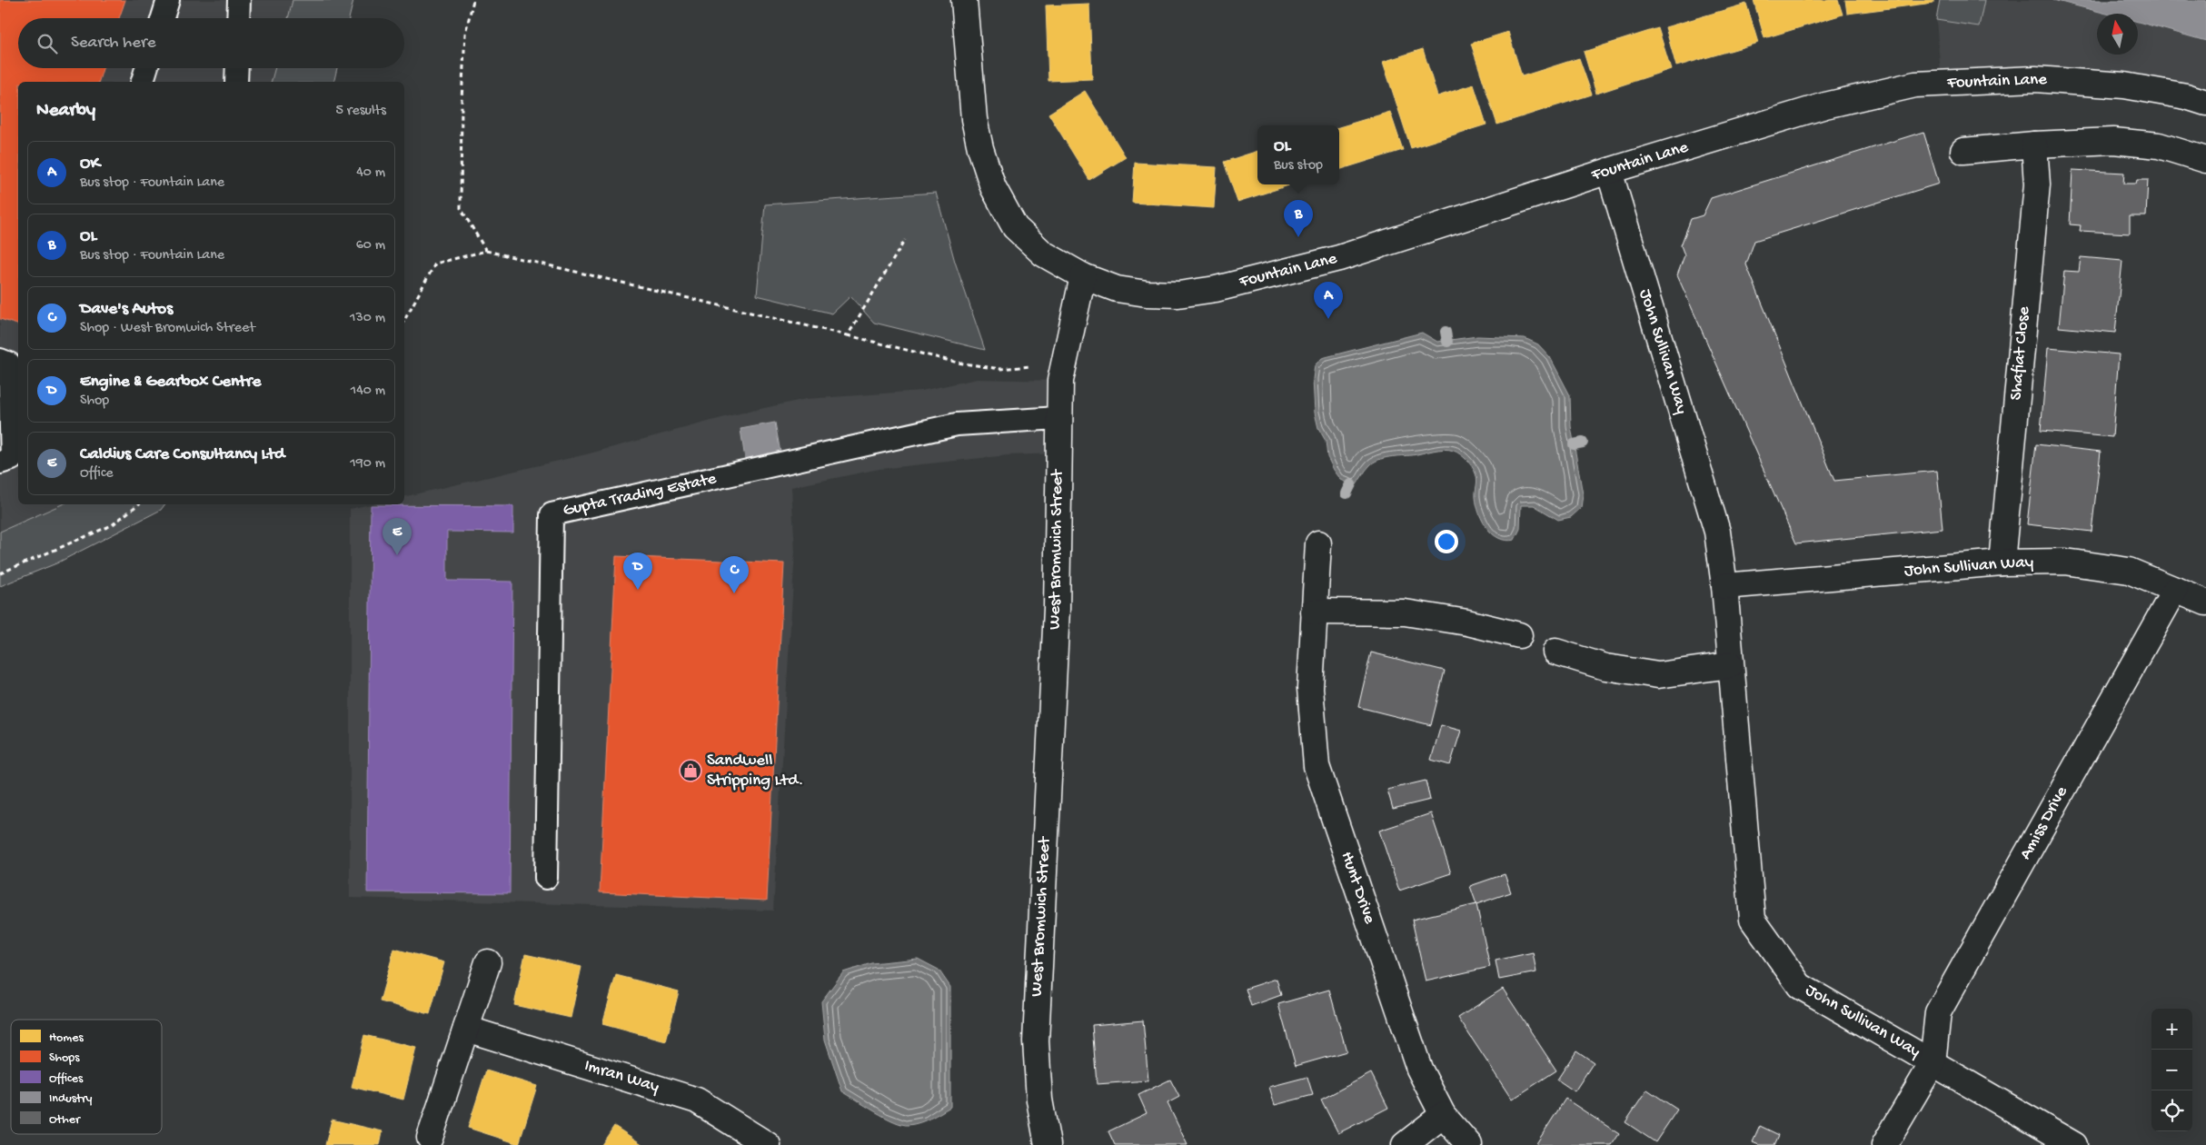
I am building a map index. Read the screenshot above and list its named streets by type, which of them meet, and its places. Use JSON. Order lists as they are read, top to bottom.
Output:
{
  "streets": {
    "street": [
      "Fountain Lane",
      "John Sullivan Way",
      "Shafiat Close",
      "West Bromwich Street",
      "Amiss Drive",
      "Hunt Drive",
      "Imran Way"
    ],
    "lane": ["Gupta Trading Estate"]
  },
  "crossings": [
    ["Fountain Lane", "John Sullivan Way"],
    ["Fountain Lane", "West Bromwich Street"],
    ["John Sullivan Way", "Shafiat Close"],
    ["John Sullivan Way", "Amiss Drive"],
    ["Gupta Trading Estate", "West Bromwich Street"]
  ],
  "places": {
    "shop": ["Sandwell Stripping Ltd."]
  },
  "legend": [
    "Homes",
    "Shops",
    "Offices",
    "Industry",
    "Other"
  ],
  "north": "top",
  "page": {
    "search": "Search here",
    "heading": ["Nearby", "5 results"],
    "popup": ["OL", "Bus stop"],
    "list": [
      {
        "mark": "A",
        "name": "OK",
        "note": "Bus stop · Fountain Lane",
        "value": "40 m"
      },
      {
        "mark": "B",
        "name": "OL",
        "note": "Bus stop · Fountain Lane",
        "value": "60 m"
      },
      {
        "mark": "C",
        "name": "Dave's Autos",
        "note": "Shop · West Bromwich Street",
        "value": "130 m"
      },
      {
        "mark": "D",
        "name": "Engine & Gearbox Centre",
        "note": "Shop",
        "value": "140 m"
      },
      {
        "mark": "E",
        "name": "Caldius Care Consultancy Ltd",
        "note": "Office",
        "value": "190 m"
      }
    ],
    "pins": [
      "B",
      "A",
      "E",
      "D",
      "C"
    ],
    "map_buttons": ["+", "−"]
  }
}
